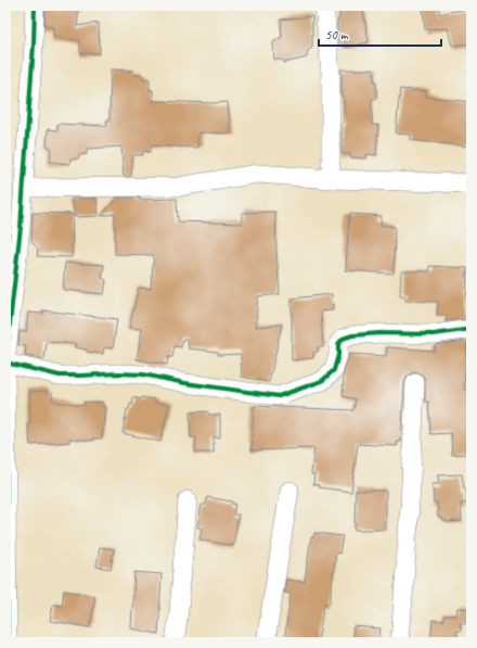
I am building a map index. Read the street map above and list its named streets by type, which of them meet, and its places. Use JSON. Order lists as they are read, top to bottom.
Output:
{
  "scale_bar": "50 m"
}
